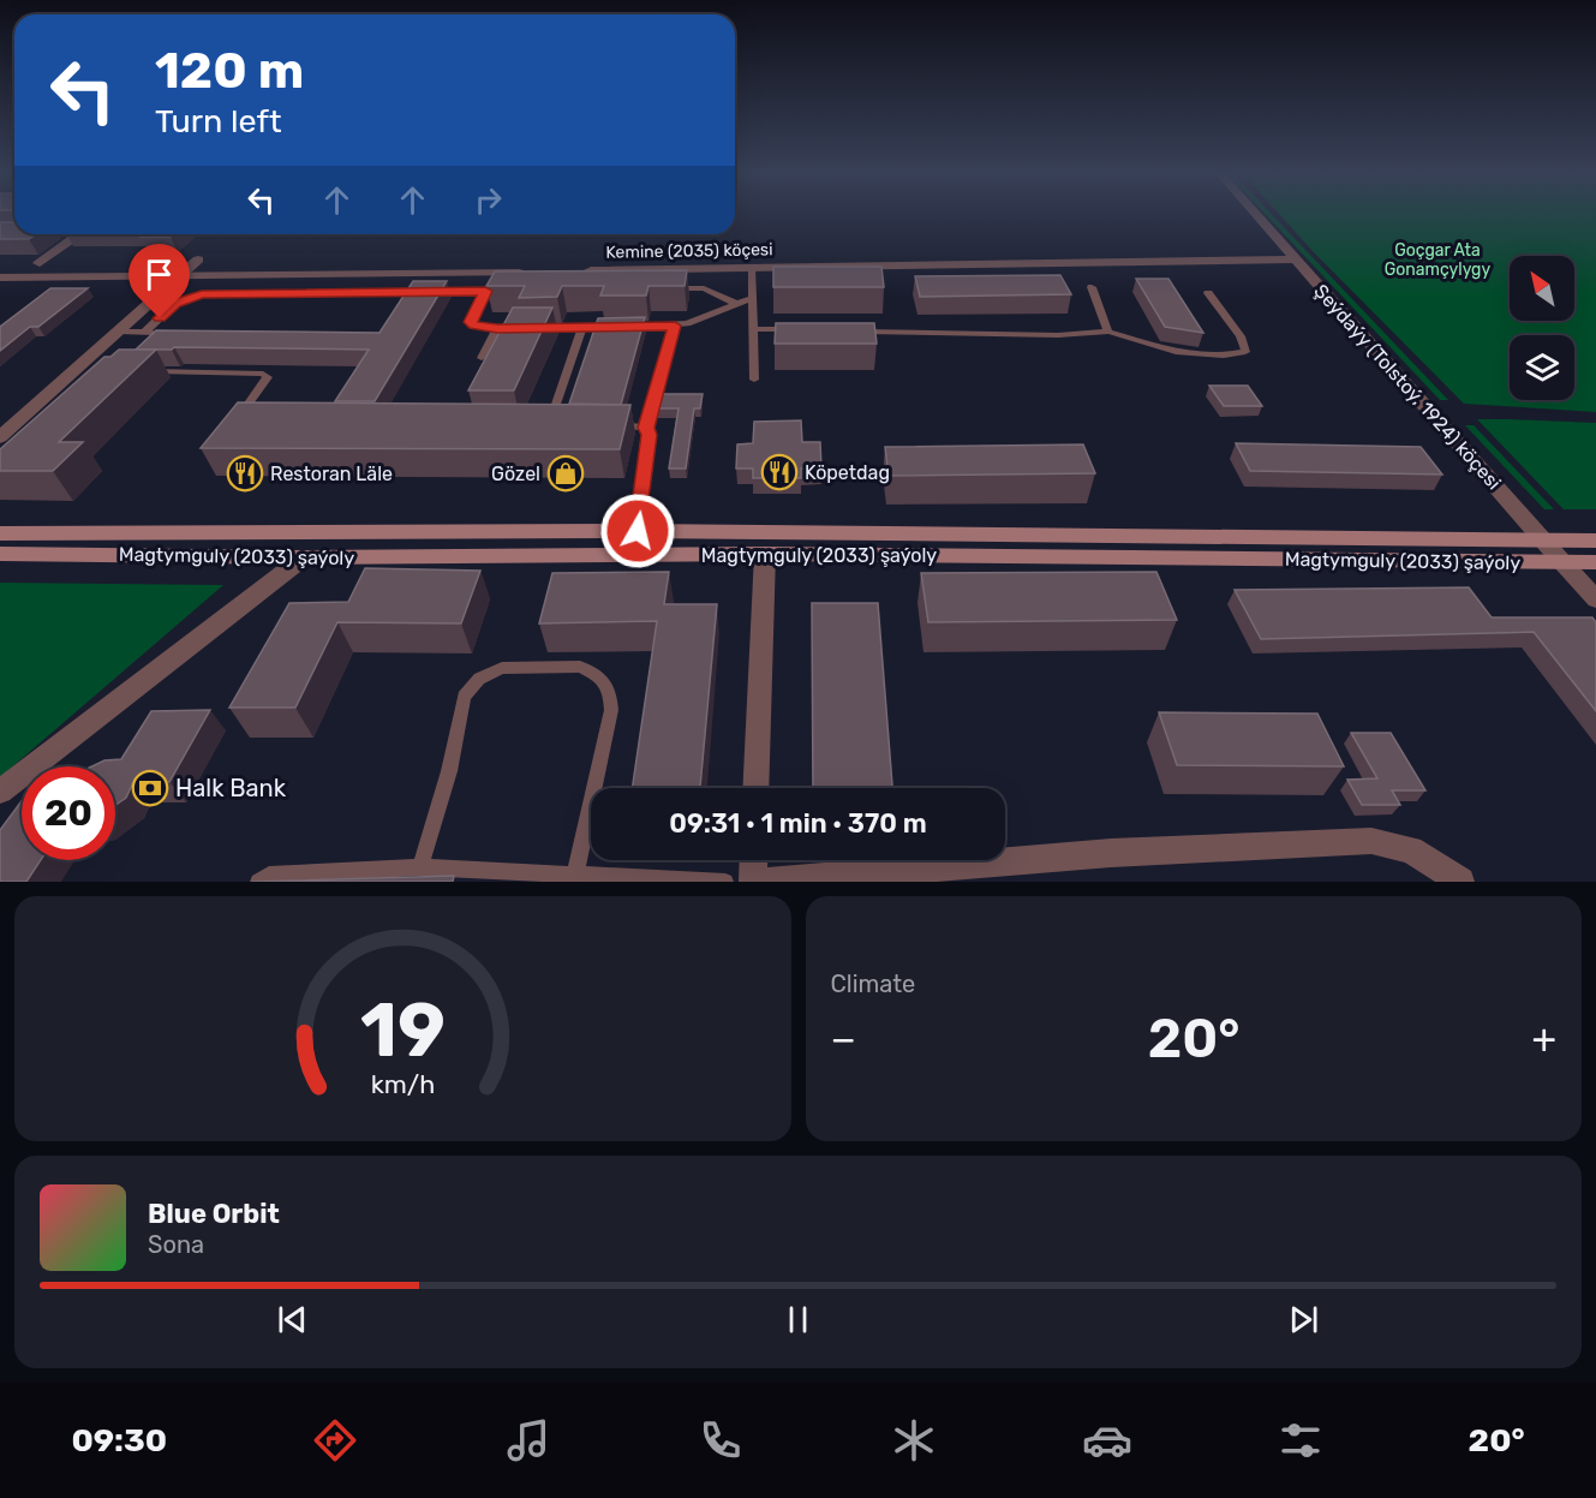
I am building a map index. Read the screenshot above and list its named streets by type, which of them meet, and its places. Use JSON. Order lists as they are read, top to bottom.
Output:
{
  "streets": {
    "main road": ["Magtymguly (2033) şaýoly"],
    "street": ["Kemine (2035) köçesi", "Şeýdaýy (Tolstoý, 1924) köçesi"]
  },
  "crossings": [
    ["Kemine (2035) köçesi", "Şeýdaýy (Tolstoý, 1924) köçesi"],
    ["Şeýdaýy (Tolstoý, 1924) köçesi", "Magtymguly (2033) şaýoly"]
  ],
  "parks": ["Goçgar Ata Gonamçylygy"],
  "places": {
    "restaurant": ["Köpetdag", "Restoran Läle"],
    "shop": ["Gözel"],
    "bank": ["Halk Bank"]
  },
  "north": "top left",
  "page": {
    "turn": ["120 m", "Turn left"],
    "limit": "20",
    "trip": "09:31 · 1 min · 370 m",
    "tile": "Climate",
    "heat": ["−", "20°", "+"],
    "song": ["Blue Orbit", "Sona"],
    "tabs": ["09:30", "20°"],
    "gauge": ["19", "km/h"]
  }
}
